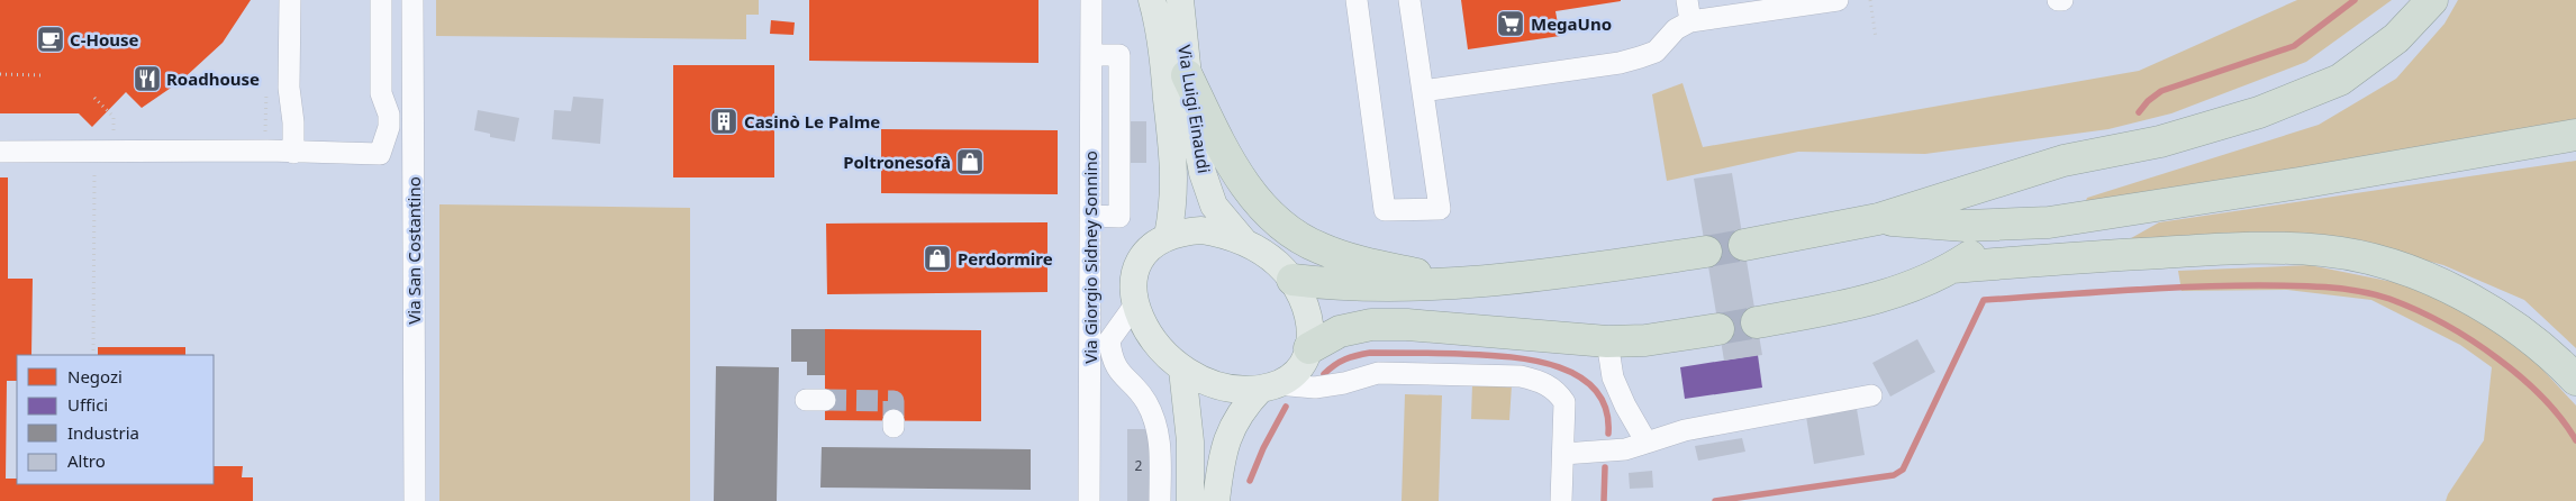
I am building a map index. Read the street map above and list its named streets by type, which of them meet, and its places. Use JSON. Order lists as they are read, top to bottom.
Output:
{
  "streets": {
    "main road": ["Via Luigi Einaudi"],
    "street": ["Via San Costantino", "Via Giorgio Sidney Sonnino"]
  },
  "places": {
    "supermarket": ["MegaUno"],
    "cafe": ["C-House"],
    "restaurant": ["Roadhouse"],
    "building": ["Casinò Le Palme"],
    "shop": ["Poltronesofà", "Perdormire"]
  },
  "house_numbers": ["2"],
  "legend": [
    "Negozi",
    "Uffici",
    "Industria",
    "Altro"
  ]
}
